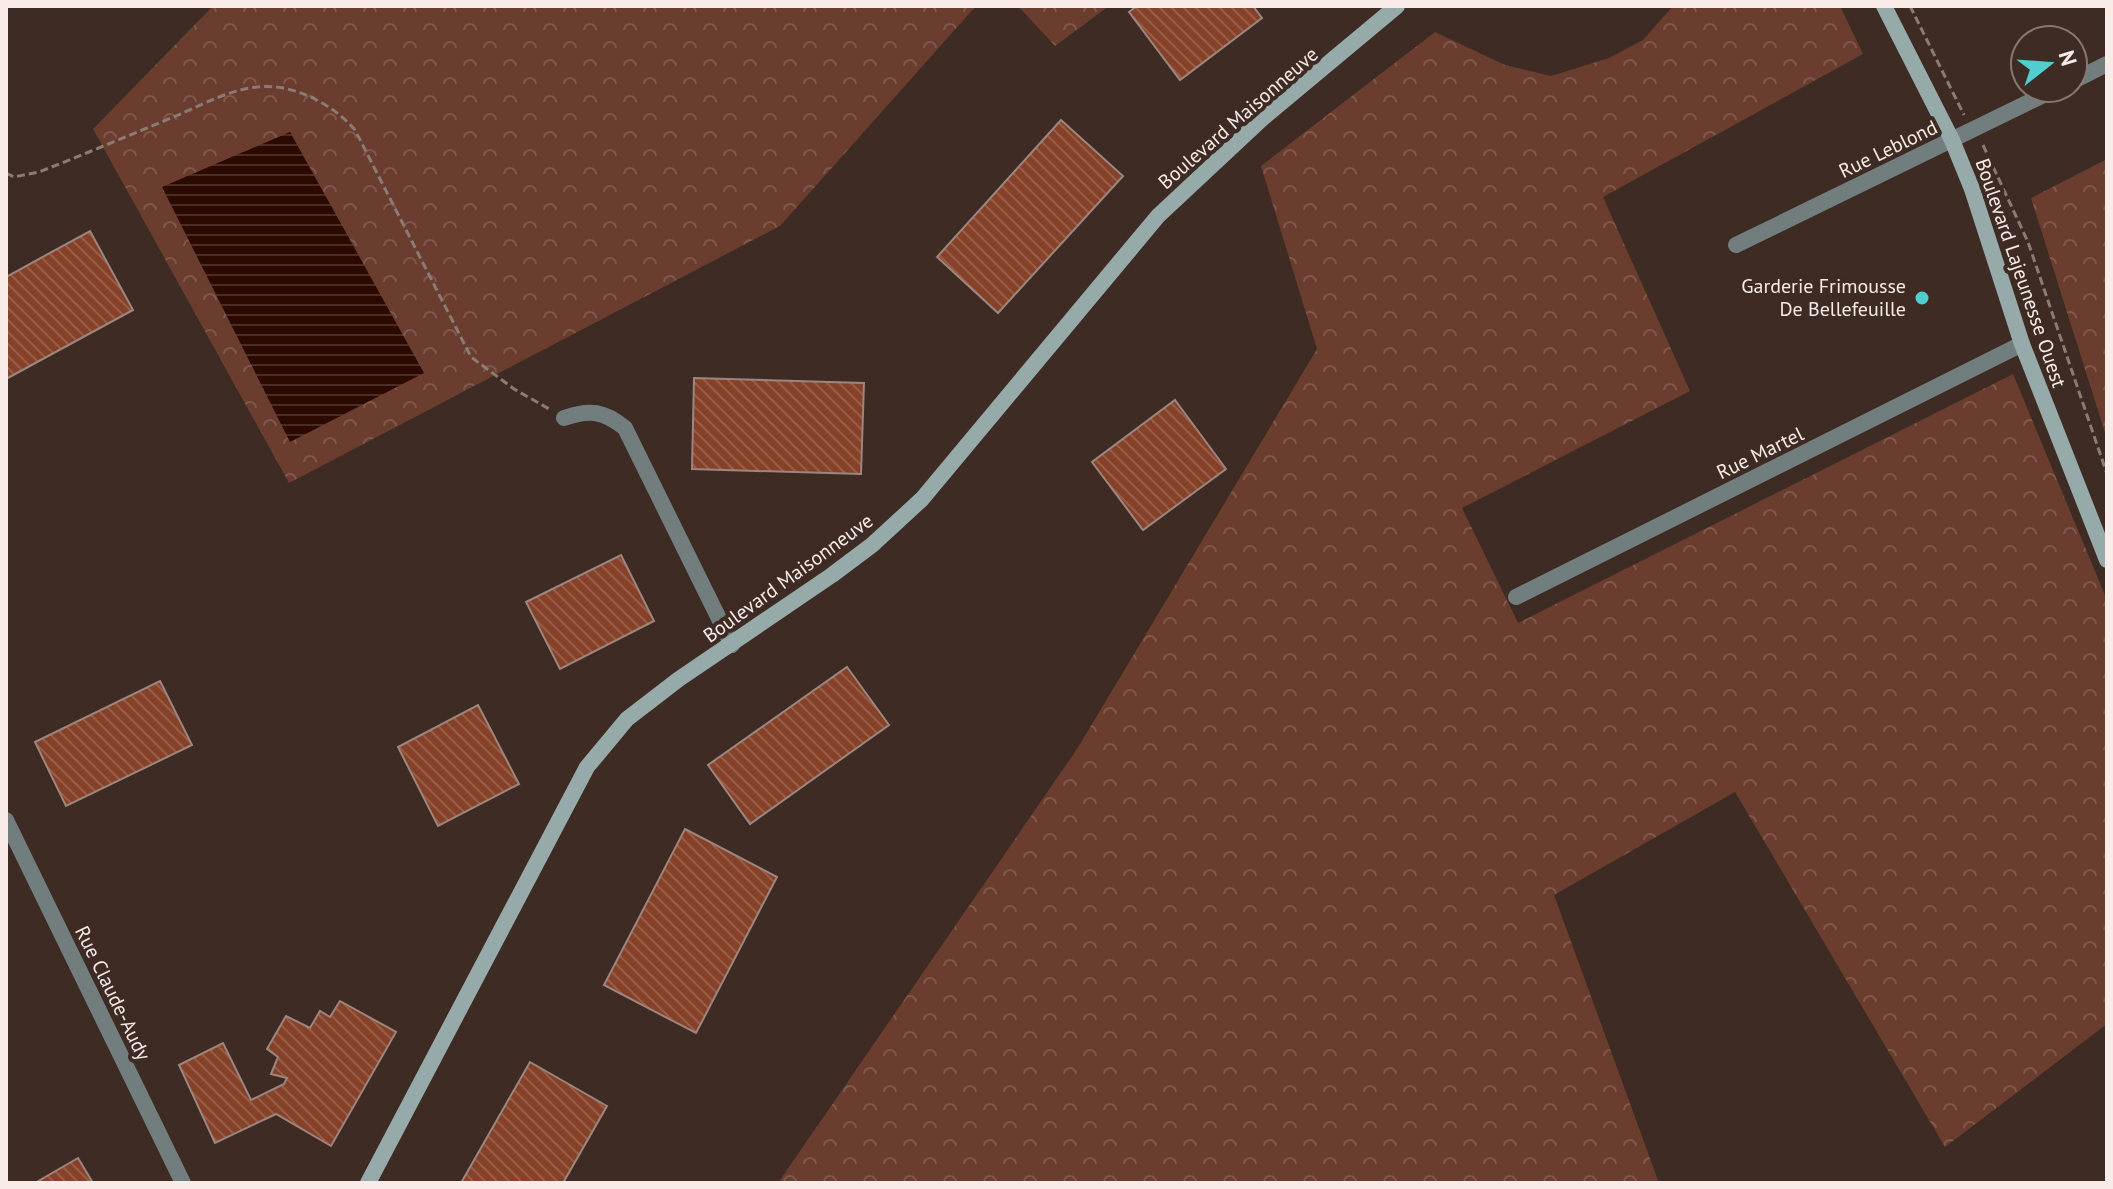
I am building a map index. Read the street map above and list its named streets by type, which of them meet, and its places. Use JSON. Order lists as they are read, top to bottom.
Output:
{
  "streets": {
    "street": [
      "Boulevard Maisonneuve",
      "Rue Leblond",
      "Boulevard Lajeunesse Ouest",
      "Rue Martel",
      "Rue Claude-Audy"
    ]
  },
  "crossings": [
    ["Rue Leblond", "Boulevard Lajeunesse Ouest"],
    ["Boulevard Lajeunesse Ouest", "Rue Martel"]
  ],
  "places": ["Garderie Frimousse De Bellefeuille"],
  "north": "right"
}
